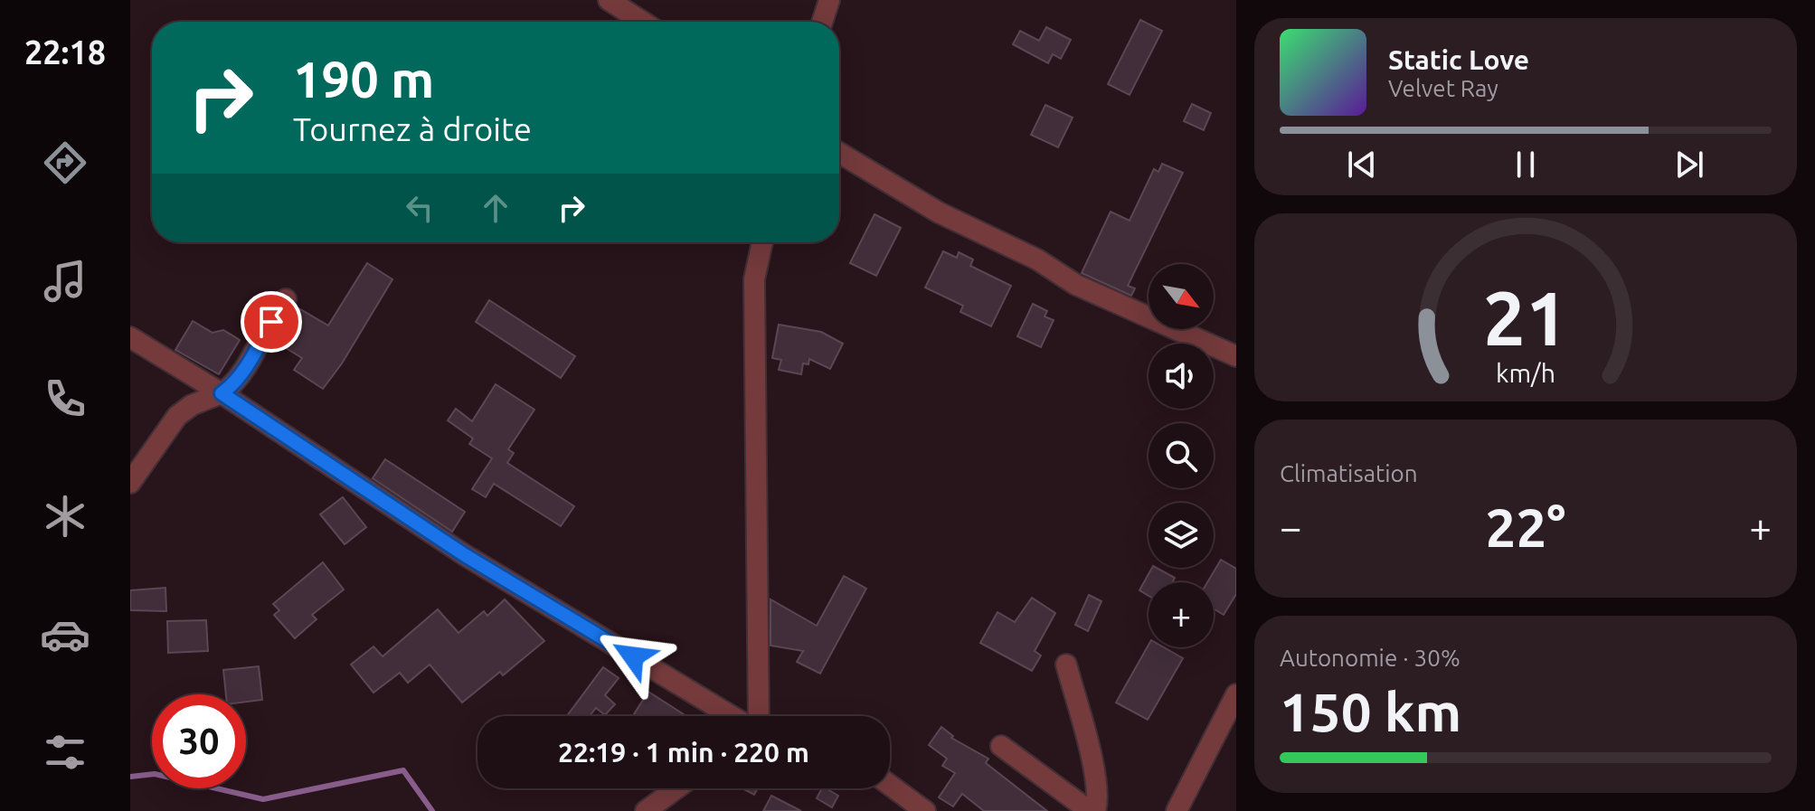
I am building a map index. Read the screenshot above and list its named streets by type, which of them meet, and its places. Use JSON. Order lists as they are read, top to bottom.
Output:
{
  "north": "bottom right",
  "page": {
    "tabs": "22:18",
    "turn": ["190 m", "Tournez à droite"],
    "song": ["Static Love", "Velvet Ray"],
    "map_buttons": "+",
    "tile": [
      "Climatisation",
      ["Autonomie · 30%", "150 km"]
    ],
    "heat": ["−", "22°", "+"],
    "limit": "30",
    "trip": "22:19 · 1 min · 220 m",
    "gauge": ["21", "km/h"]
  }
}
